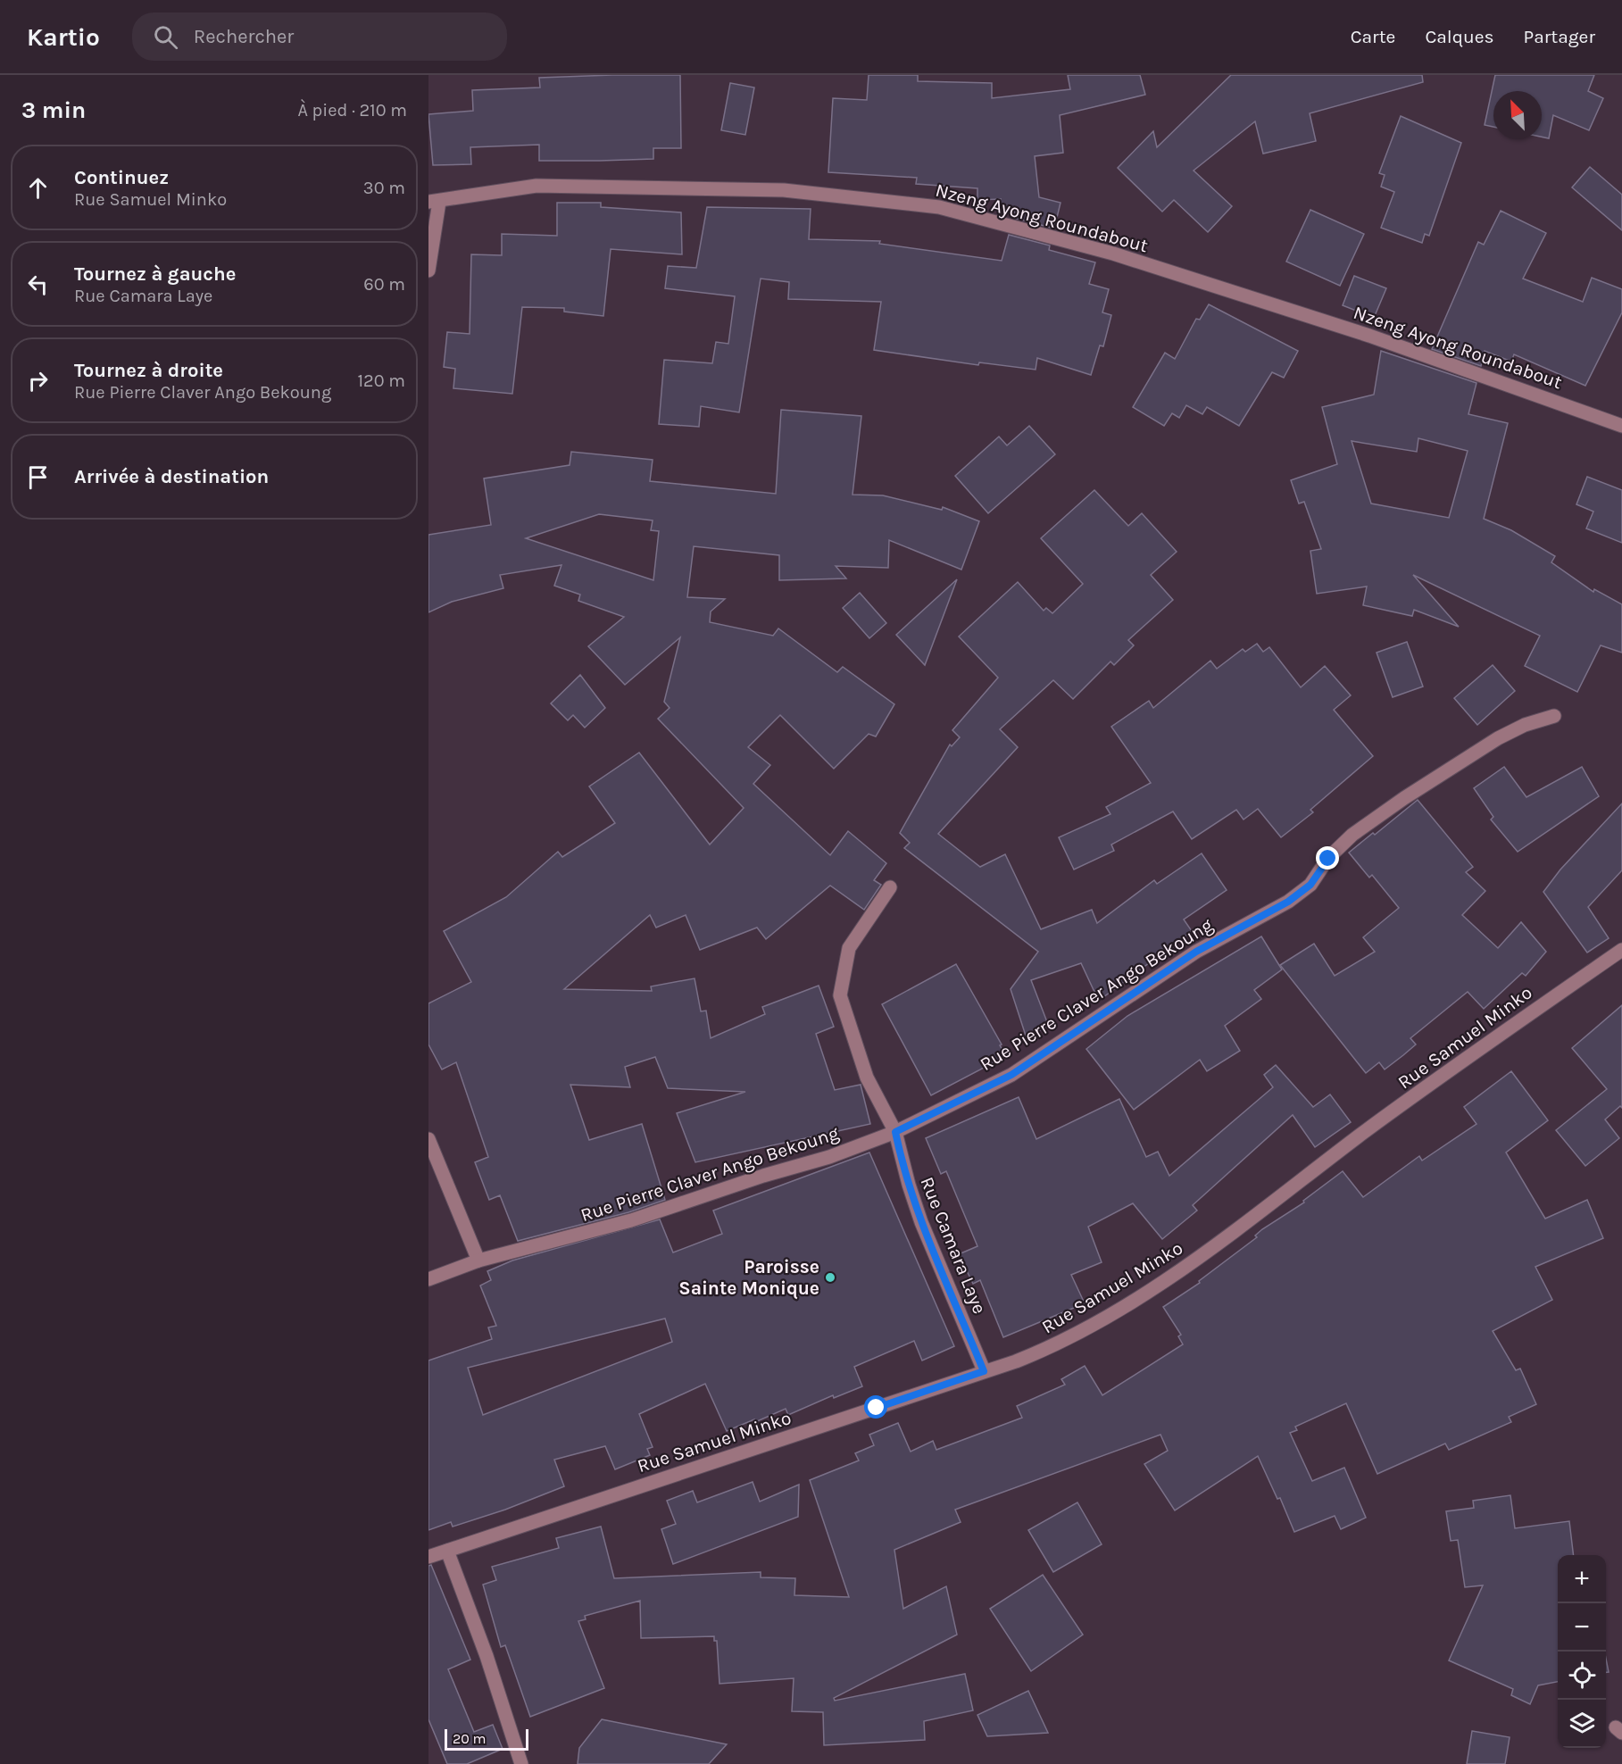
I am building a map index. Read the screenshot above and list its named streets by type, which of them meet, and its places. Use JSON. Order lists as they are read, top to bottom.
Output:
{
  "streets": {
    "street": [
      "Nzeng Ayong Roundabout",
      "Rue Pierre Claver Ango Bekoung",
      "Rue Samuel Minko",
      "Rue Camara Laye"
    ]
  },
  "crossings": [
    ["Rue Pierre Claver Ango Bekoung", "Rue Camara Laye"],
    ["Rue Samuel Minko", "Rue Camara Laye"]
  ],
  "places": ["Paroisse Sainte Monique"],
  "scale_bar": "20 m",
  "north": "top left",
  "page": {
    "header": "Kartio",
    "search": "Rechercher",
    "nav": ["Carte", "Calques", "Partager"],
    "heading": ["3 min", "À pied · 210 m"],
    "list": [
      ["Continuez", "Rue Samuel Minko", "30 m"],
      ["Tournez à gauche", "Rue Camara Laye", "60 m"],
      ["Tournez à droite", "Rue Pierre Claver Ango Bekoung", "120 m"],
      "Arrivée à destination"
    ],
    "map_buttons": ["+", "−"],
    "scale": "20 m"
  }
}
